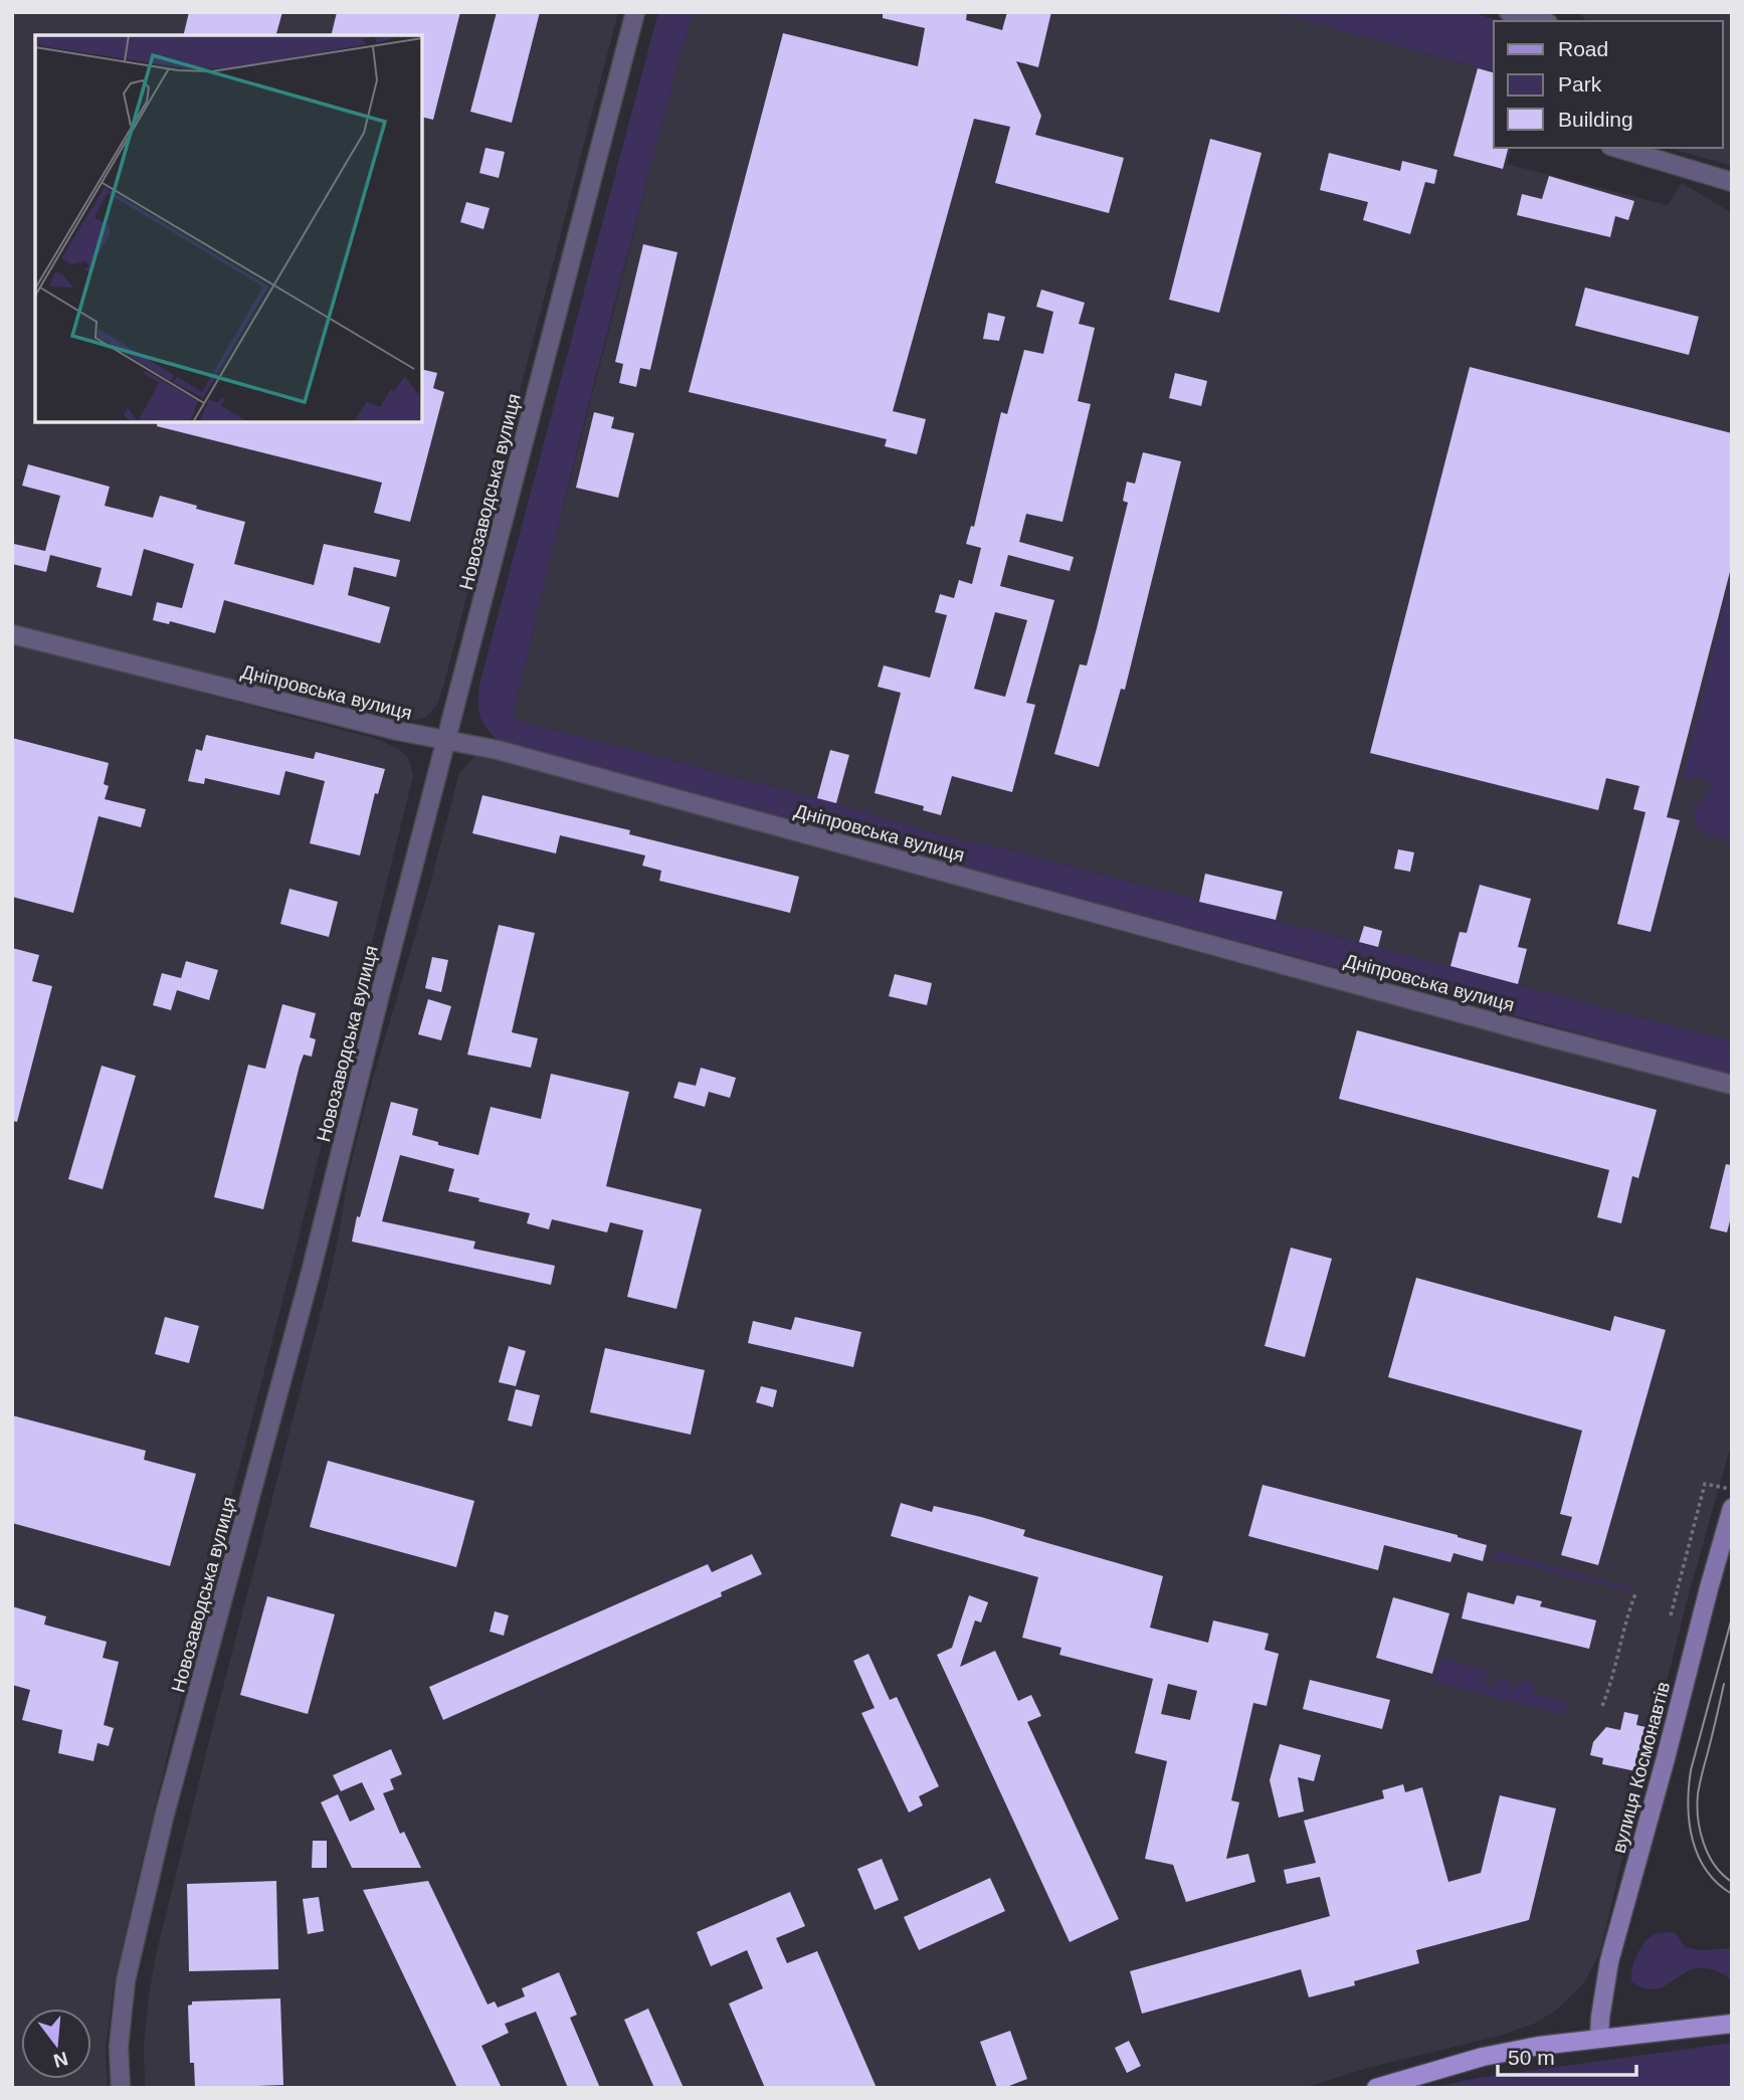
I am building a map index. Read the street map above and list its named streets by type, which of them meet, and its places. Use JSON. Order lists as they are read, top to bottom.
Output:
{
  "streets": {
    "main road": ["вулиця Космонавтів"],
    "street": ["Новозаводська вулиця", "Дніпровська вулиця"]
  },
  "crossings": [
    ["Новозаводська вулиця", "Дніпровська вулиця"]
  ],
  "legend": ["Road", "Park", "Building"],
  "scale_bar": "50 m",
  "north": "bottom"
}
